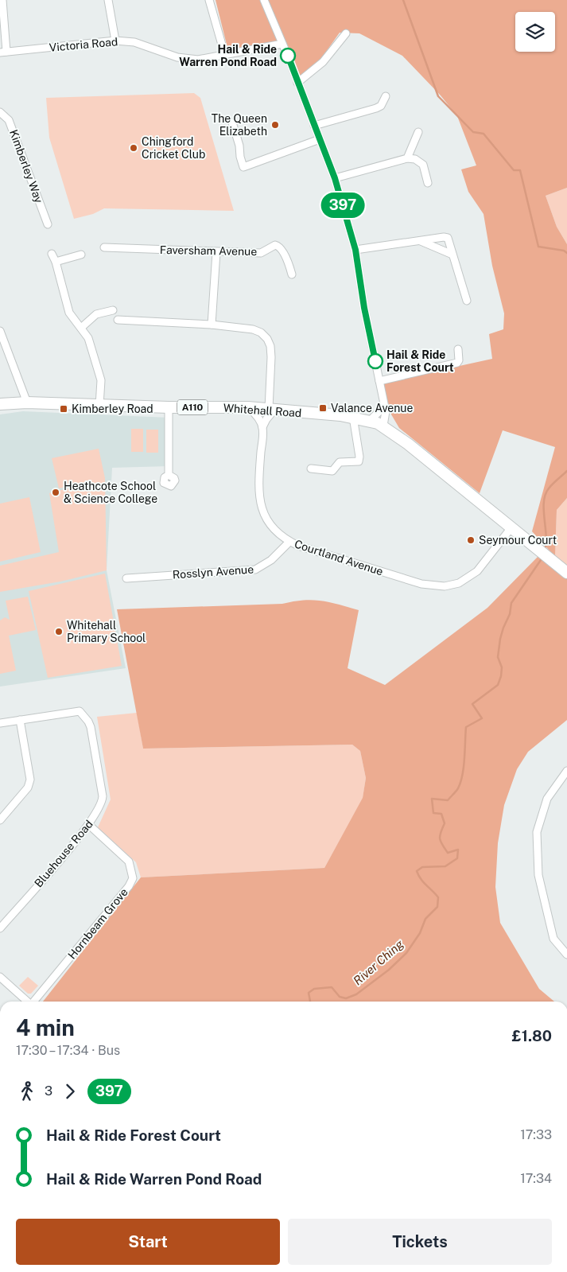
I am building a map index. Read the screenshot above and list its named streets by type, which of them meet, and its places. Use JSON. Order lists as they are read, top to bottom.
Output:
{
  "streets": {
    "main road": ["A110", "Whitehall Road"],
    "street": [
      "Victoria Road",
      "Kimberley Way",
      "Faversham Avenue",
      "Courtland Avenue",
      "Rosslyn Avenue",
      "Bluehouse Road",
      "Hornbeam Grove"
    ]
  },
  "crossings": [
    ["Whitehall Road", "Courtland Avenue"],
    ["Courtland Avenue", "Rosslyn Avenue"],
    ["Bluehouse Road", "Hornbeam Grove"]
  ],
  "water": ["River Ching"],
  "places": {
    "other": [
      "Hail & Ride Warren Pond Road",
      "The Queen Elizabeth",
      "Chingford Cricket Club",
      "Hail & Ride Forest Court",
      "Heathcote School & Science College",
      "Seymour Court",
      "Whitehall Primary School"
    ],
    "transit": ["Valance Avenue", "Kimberley Road"]
  },
  "lines": ["bus line 397"],
  "page": {
    "on_map": "397",
    "heading": ["4 min", "17:30 – 17:34 · Bus", "£1.80"],
    "legs": ["3", "397"],
    "list": [
      {
        "name": "Hail & Ride Forest Court",
        "value": "17:33"
      },
      {
        "name": "Hail & Ride Warren Pond Road",
        "value": "17:34"
      }
    ],
    "buttons": ["Start", "Tickets"]
  }
}
